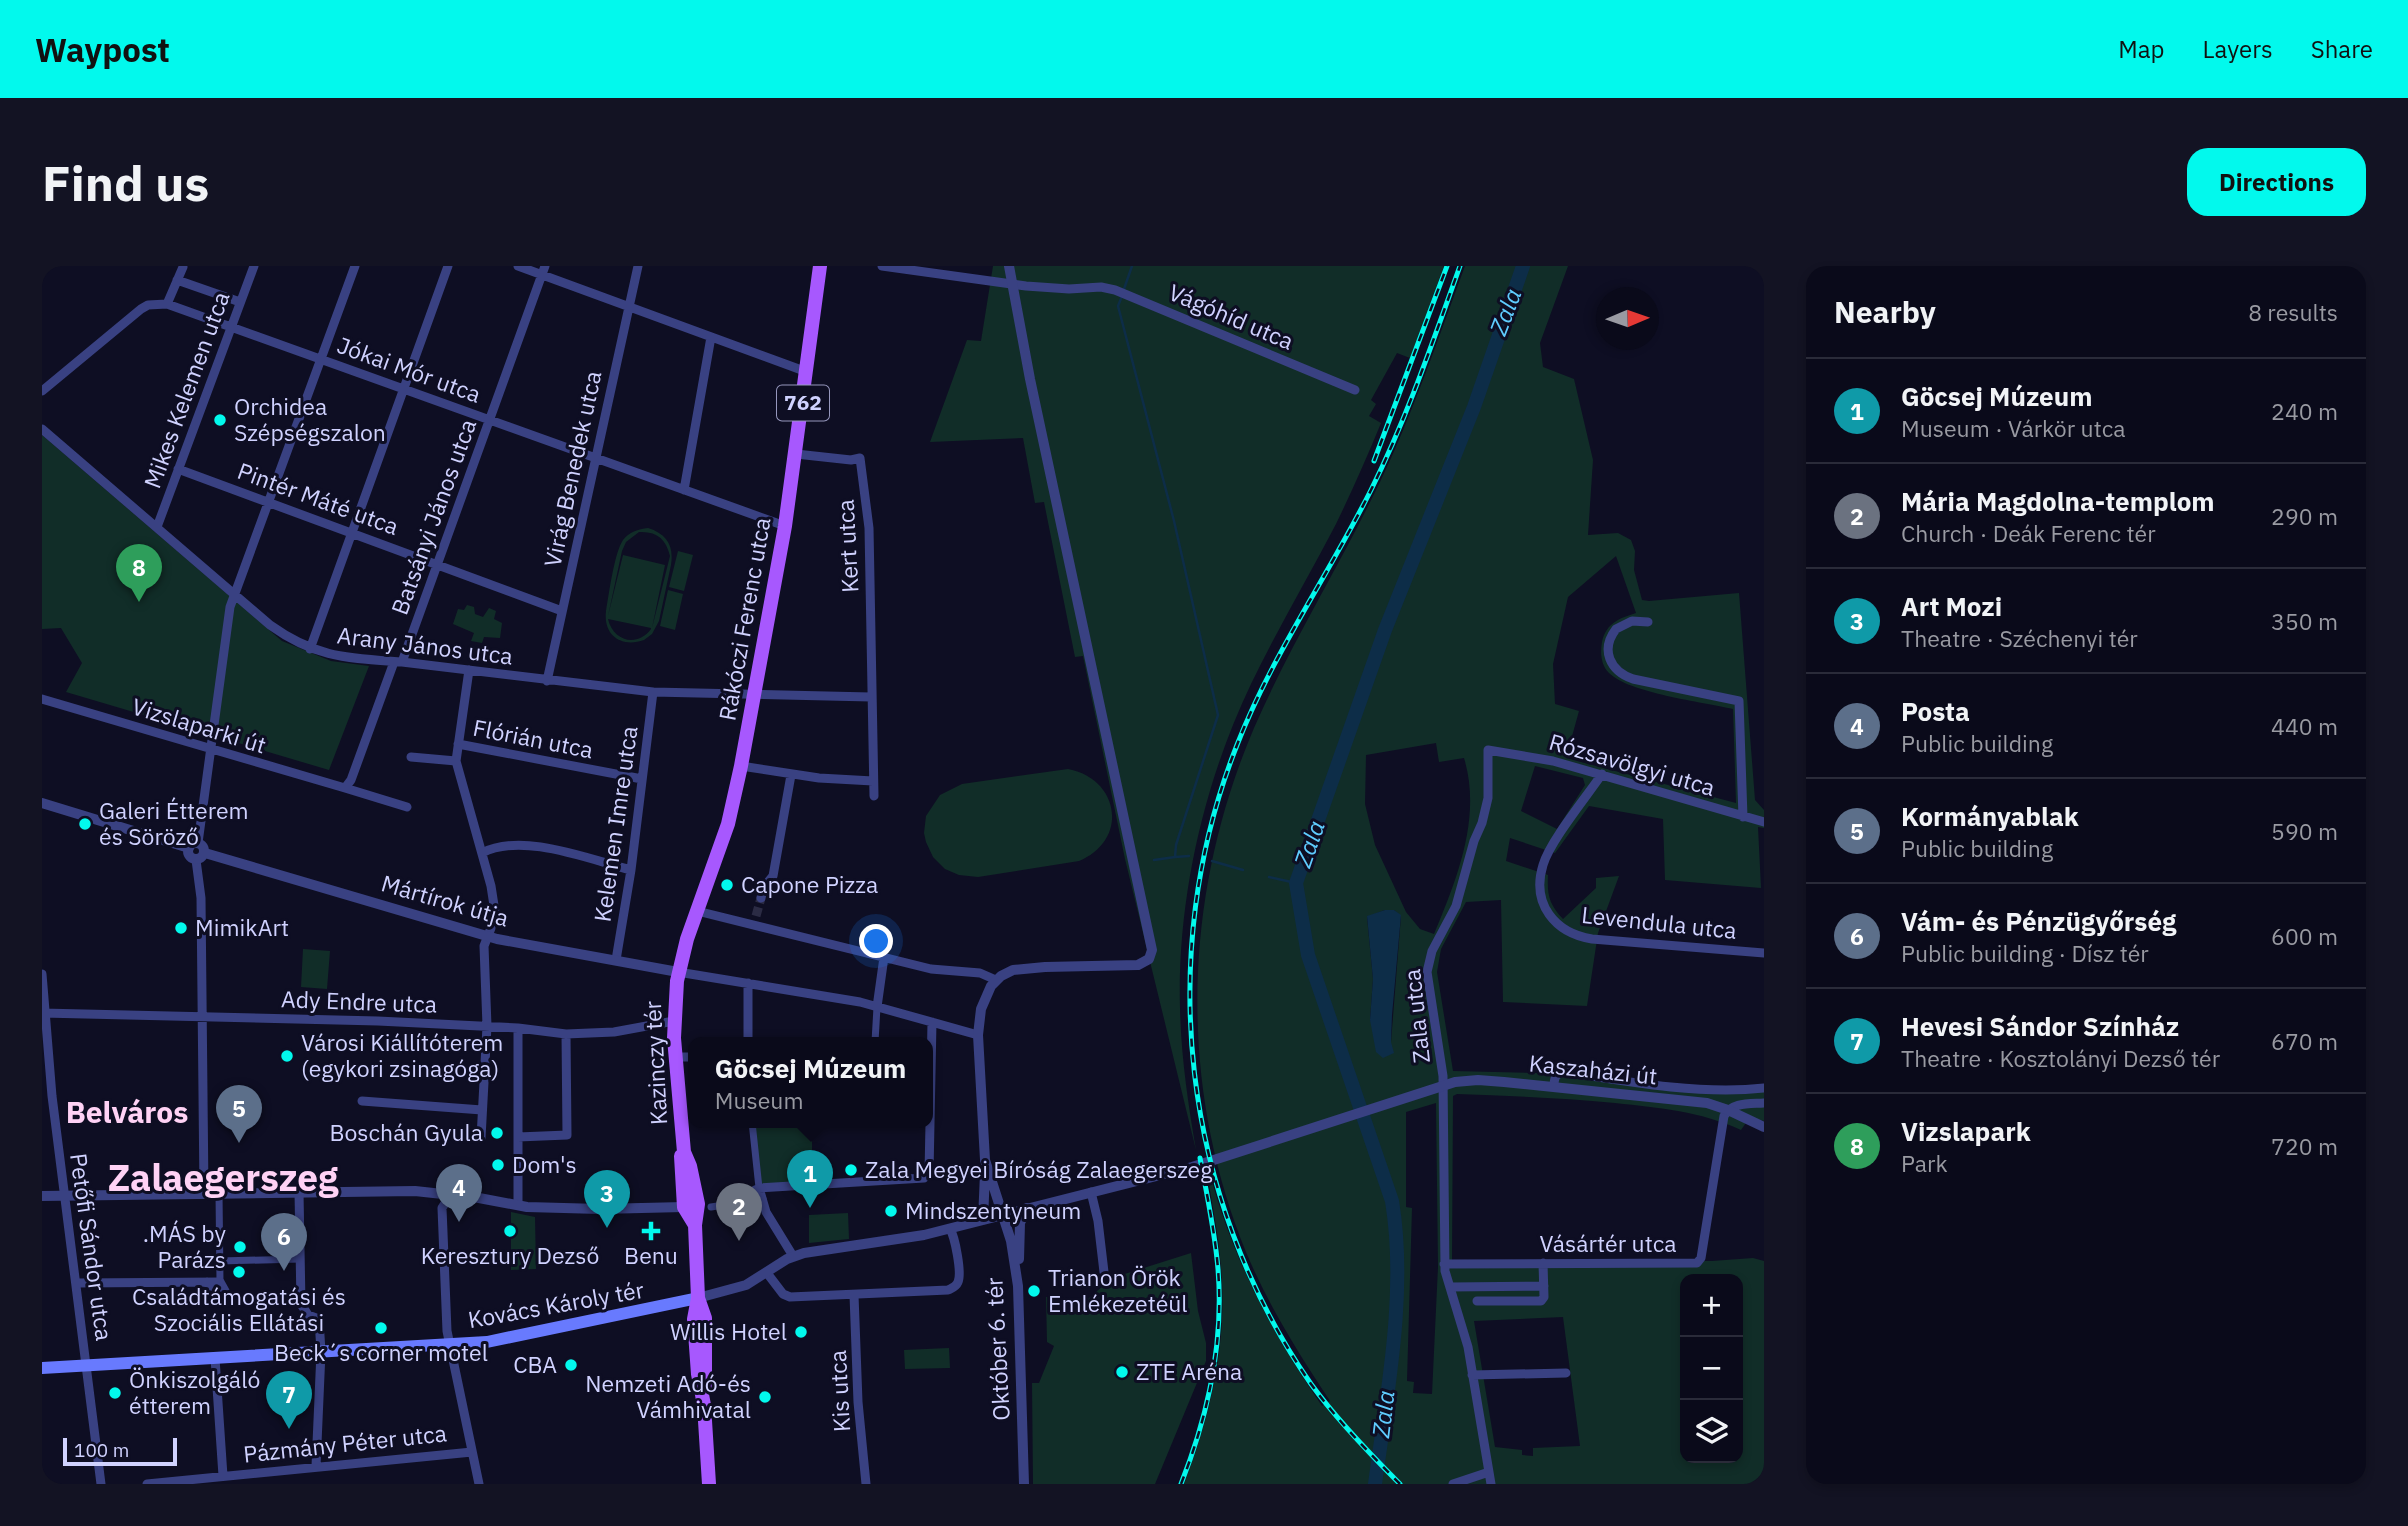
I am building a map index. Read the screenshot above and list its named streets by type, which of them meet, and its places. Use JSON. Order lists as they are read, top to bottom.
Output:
{
  "streets": {
    "main road": [
      "762",
      "Rákóczi Ferenc utca",
      "Kazinczy tér",
      "Kovács Károly tér"
    ],
    "street": [
      "Vágóhíd utca",
      "Jókai Mór utca",
      "Mikes Kelemen utca",
      "Virág Benedek utca",
      "Pintér Máté utca",
      "Batsányi János utca",
      "Kert utca",
      "Arany János utca",
      "Vizslaparki út",
      "Flórián utca",
      "Rózsavölgyi utca",
      "Kelemen Imre utca",
      "Mártírok útja",
      "Levendula utca",
      "Ady Endre utca",
      "Zala utca",
      "Kaszaházi út",
      "Vásártér utca",
      "Petőfi Sándor utca",
      "Október 6. tér",
      "Kis utca",
      "Pázmány Péter utca"
    ]
  },
  "crossings": [
    ["Jókai Mór utca", "Mikes Kelemen utca"],
    ["Jókai Mór utca", "Virág Benedek utca"],
    ["Jókai Mór utca", "Batsányi János utca"],
    ["Jókai Mór utca", "Rákóczi Ferenc utca"],
    ["Mikes Kelemen utca", "Pintér Máté utca"],
    ["Mikes Kelemen utca", "Arany János utca"],
    ["762", "Kazinczy tér"],
    ["762", "Kovács Károly tér"],
    ["Virág Benedek utca", "Pintér Máté utca"],
    ["Virág Benedek utca", "Arany János utca"],
    ["Pintér Máté utca", "Batsányi János utca"],
    ["Batsányi János utca", "Arany János utca"],
    ["Kert utca", "Rákóczi Ferenc utca"],
    ["Rákóczi Ferenc utca", "Arany János utca"],
    ["Rákóczi Ferenc utca", "Mártírok útja"],
    ["Rákóczi Ferenc utca", "Kazinczy tér"],
    ["Arany János utca", "Kelemen Imre utca"],
    ["Flórián utca", "Kelemen Imre utca"],
    ["Rózsavölgyi utca", "Levendula utca"],
    ["Rózsavölgyi utca", "Zala utca"],
    ["Kelemen Imre utca", "Mártírok útja"],
    ["Mártírok útja", "Kazinczy tér"],
    ["Ady Endre utca", "Kazinczy tér"],
    ["Ady Endre utca", "Petőfi Sándor utca"],
    ["Zala utca", "Kaszaházi út"],
    ["Zala utca", "Vásártér utca"],
    ["Kazinczy tér", "Kovács Károly tér"],
    ["Kaszaházi út", "Vásártér utca"],
    ["Kaszaházi út", "Október 6. tér"],
    ["Petőfi Sándor utca", "Kovács Károly tér"],
    ["Kovács Károly tér", "Pázmány Péter utca"]
  ],
  "districts": ["Belváros", "Zalaegerszeg"],
  "water": ["Zala"],
  "places": {
    "other": [
      "Orchidea Szépségszalon",
      "Galeri Étterem és Söröző",
      "Capone Pizza",
      "MimikArt",
      "Városi Kiállítóterem (egykori zsinagóga)",
      "Boschán Gyula",
      "Dom's",
      "Zala Megyei Bíróság Zalaegerszeg",
      "Mindszentyneum",
      "Keresztury Dezső",
      ".MÁS by Parázs",
      "Családtámogatási és Szociális Ellátási",
      "Trianon Örök Emlékezetéül",
      "Beck´s corner motel",
      "Willis Hotel",
      "CBA",
      "ZTE Aréna",
      "Önkiszolgáló étterem",
      "Nemzeti Adó-és Vámhivatal"
    ],
    "health": ["Benu"]
  },
  "scale_bar": "100 m",
  "north": "right",
  "page": {
    "header": "Waypost",
    "nav": ["Map", "Layers", "Share"],
    "buttons": "Directions",
    "title": "Find us",
    "heading": ["Nearby", "8 results"],
    "list": [
      {
        "mark": "1",
        "name": "Göcsej Múzeum",
        "note": "Museum · Várkör utca",
        "value": "240 m"
      },
      {
        "mark": "2",
        "name": "Mária Magdolna-templom",
        "note": "Church · Deák Ferenc tér",
        "value": "290 m"
      },
      {
        "mark": "3",
        "name": "Art Mozi",
        "note": "Theatre · Széchenyi tér",
        "value": "350 m"
      },
      {
        "mark": "4",
        "name": "Posta",
        "note": "Public building",
        "value": "440 m"
      },
      {
        "mark": "5",
        "name": "Kormányablak",
        "note": "Public building",
        "value": "590 m"
      },
      {
        "mark": "6",
        "name": "Vám- és Pénzügyőrség",
        "note": "Public building · Dísz tér",
        "value": "600 m"
      },
      {
        "mark": "7",
        "name": "Hevesi Sándor Színház",
        "note": "Theatre · Kosztolányi Dezső tér",
        "value": "670 m"
      },
      {
        "mark": "8",
        "name": "Vizslapark",
        "note": "Park",
        "value": "720 m"
      }
    ],
    "pins": [
      "8",
      "5",
      "1",
      "4",
      "3",
      "2",
      "6",
      "7"
    ],
    "popup": ["Göcsej Múzeum", "Museum"],
    "map_buttons": ["+", "−"],
    "scale": "100 m"
  }
}
